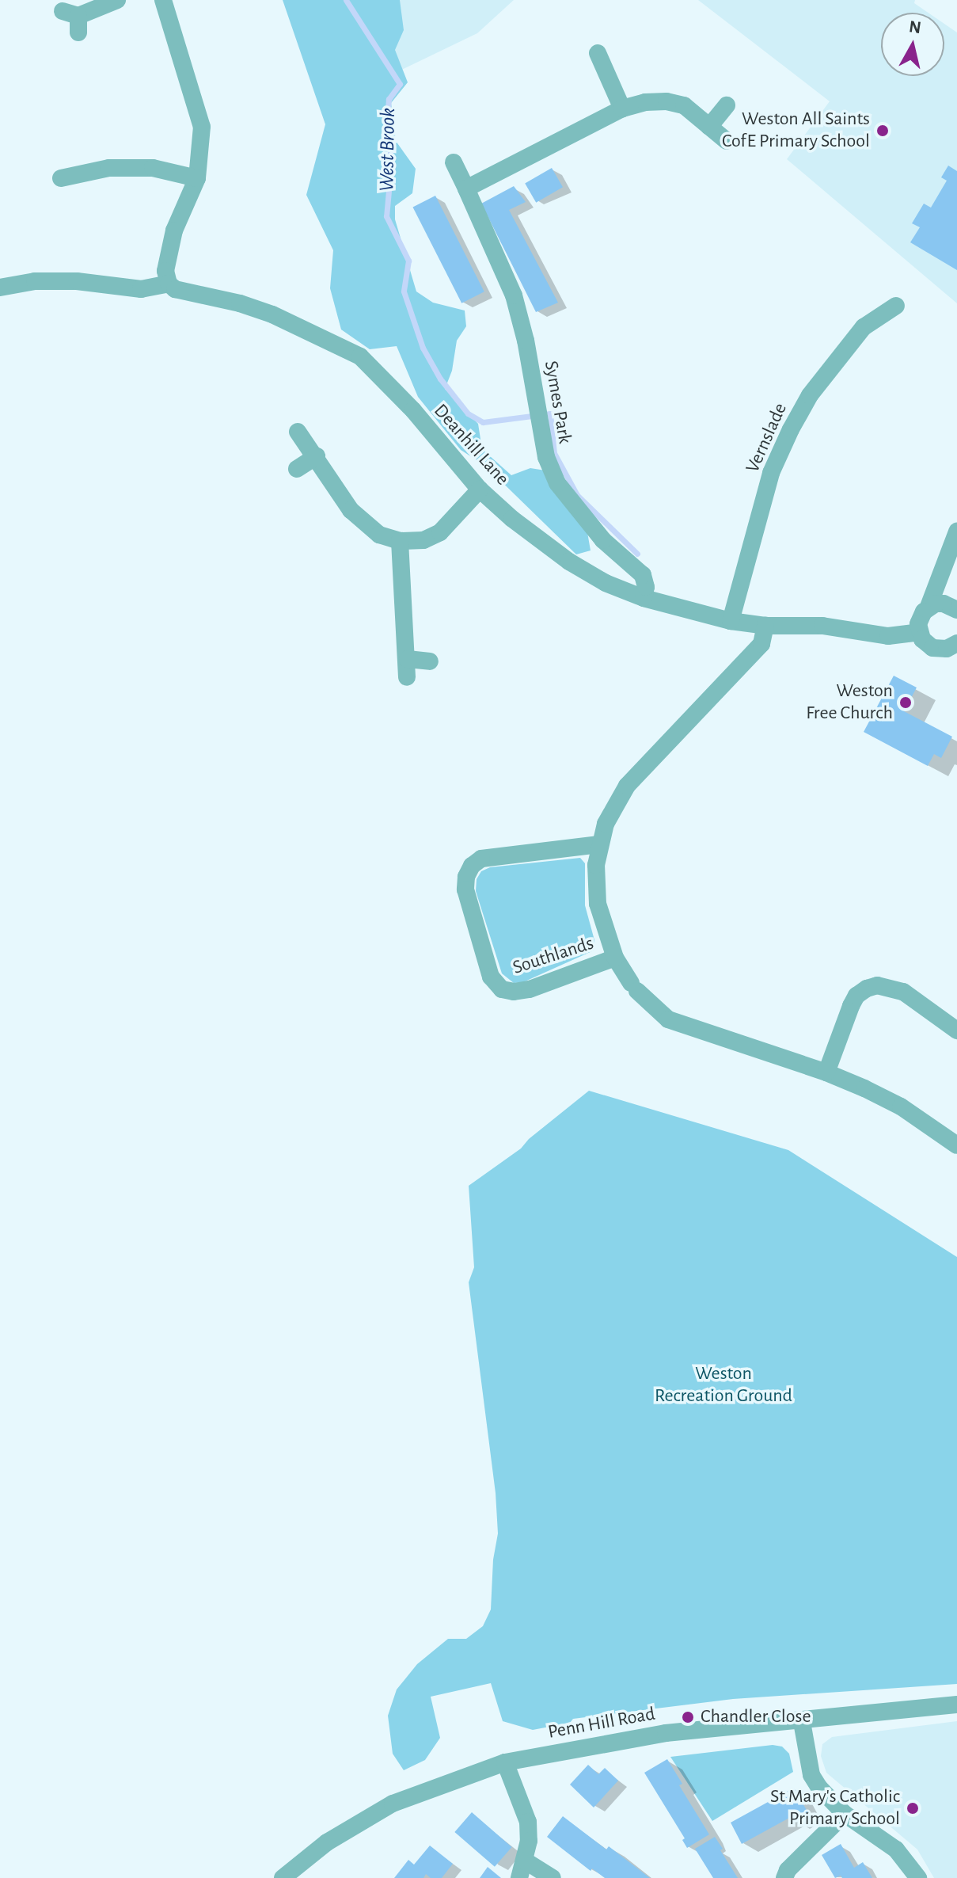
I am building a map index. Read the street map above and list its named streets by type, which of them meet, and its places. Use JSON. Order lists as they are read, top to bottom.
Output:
{
  "streets": {
    "street": [
      "Symes Park",
      "Vernslade",
      "Deanhill Lane",
      "Southlands",
      "Penn Hill Road"
    ]
  },
  "crossings": [
    ["Symes Park", "Deanhill Lane"],
    ["Vernslade", "Deanhill Lane"],
    ["Deanhill Lane", "Southlands"]
  ],
  "water": ["West Brook"],
  "parks": ["Weston Recreation Ground"],
  "places": [
    "Weston All Saints CofE Primary School",
    "Weston Free Church",
    "Chandler Close",
    "St Mary's Catholic Primary School"
  ],
  "north": "top"
}
